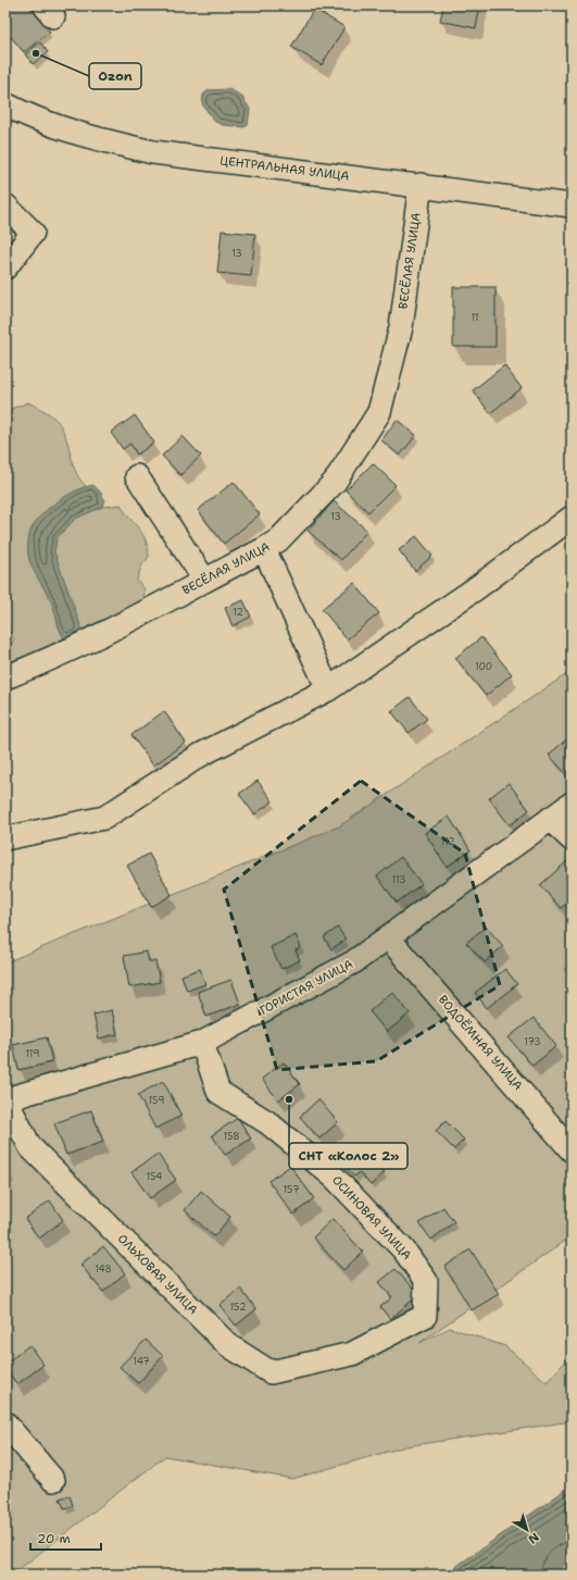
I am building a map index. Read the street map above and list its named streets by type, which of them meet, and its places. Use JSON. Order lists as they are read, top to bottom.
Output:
{
  "streets": {
    "street": [
      "ЦЕНТРАЛЬНАЯ УЛИЦА",
      "ВЕСЁЛАЯ УЛИЦА",
      "ГОРИСТАЯ УЛИЦА",
      "ВОДОЁМНАЯ УЛИЦА",
      "ОСИНОВАЯ УЛИЦА",
      "ОЛЬХОВАЯ УЛИЦА"
    ]
  },
  "crossings": [
    ["ЦЕНТРАЛЬНАЯ УЛИЦА", "ВЕСЁЛАЯ УЛИЦА"],
    ["ГОРИСТАЯ УЛИЦА", "ВОДОЁМНАЯ УЛИЦА"],
    ["ГОРИСТАЯ УЛИЦА", "ОСИНОВАЯ УЛИЦА"],
    ["ГОРИСТАЯ УЛИЦА", "ОЛЬХОВАЯ УЛИЦА"],
    ["ОСИНОВАЯ УЛИЦА", "ОЛЬХОВАЯ УЛИЦА"]
  ],
  "places": ["Ozon", "СНТ «Колос 2»"],
  "house_numbers": [
    "13",
    "11",
    "13",
    "12",
    "100",
    "112",
    "113",
    "173",
    "119",
    "159",
    "158",
    "154",
    "157",
    "148",
    "152",
    "147"
  ],
  "scale_bar": "20 m",
  "north": "bottom right"
}
